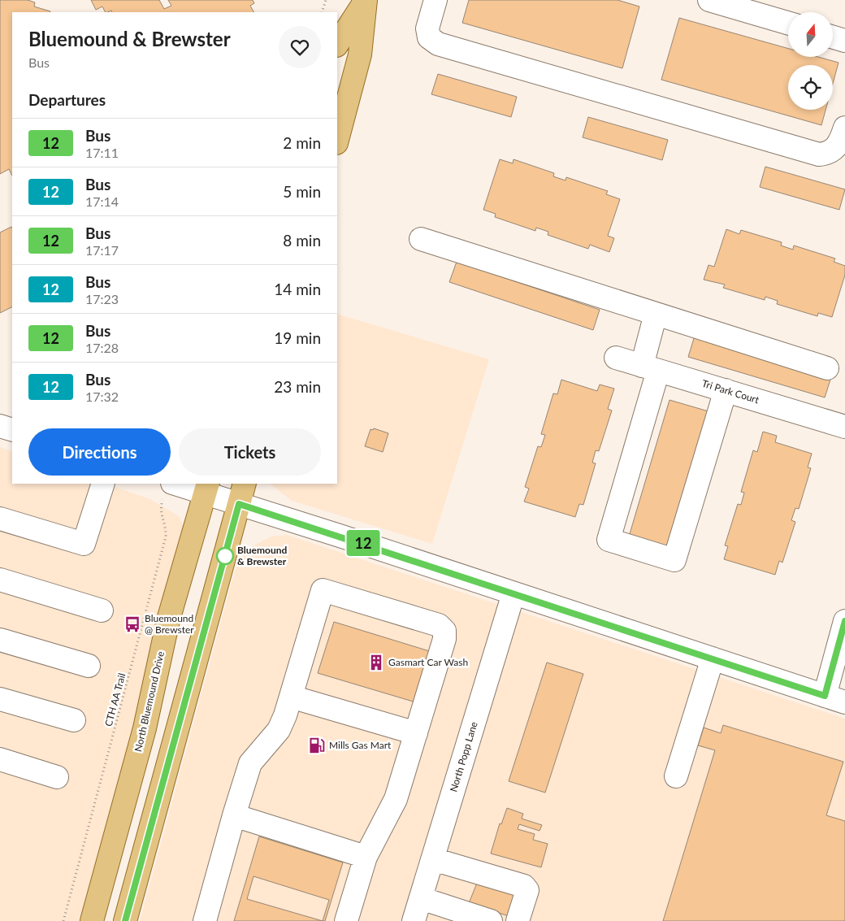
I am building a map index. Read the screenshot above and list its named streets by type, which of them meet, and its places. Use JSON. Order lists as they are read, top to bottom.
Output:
{
  "streets": {
    "main road": ["North Bluemound Drive"],
    "street": ["Tri Park Court", "North Popp Lane"],
    "path": ["CTH AA Trail"]
  },
  "places": {
    "other": ["Bluemound & Brewster"],
    "bus stop": ["Bluemound @ Brewster"],
    "building": ["Gasmart Car Wash"],
    "fuel station": ["Mills Gas Mart"]
  },
  "lines": ["bus line 12"],
  "north": "top",
  "page": {
    "on_map": "12",
    "heading": [
      ["Bluemound & Brewster", "Bus"],
      "Departures"
    ],
    "list": [
      {
        "mark": "12",
        "name": "Bus",
        "note": "17:11",
        "value": "2 min"
      },
      {
        "mark": "12",
        "name": "Bus",
        "note": "17:14",
        "value": "5 min"
      },
      {
        "mark": "12",
        "name": "Bus",
        "note": "17:17",
        "value": "8 min"
      },
      {
        "mark": "12",
        "name": "Bus",
        "note": "17:23",
        "value": "14 min"
      },
      {
        "mark": "12",
        "name": "Bus",
        "note": "17:28",
        "value": "19 min"
      },
      {
        "mark": "12",
        "name": "Bus",
        "note": "17:32",
        "value": "23 min"
      }
    ],
    "buttons": ["Directions", "Tickets"]
  }
}
